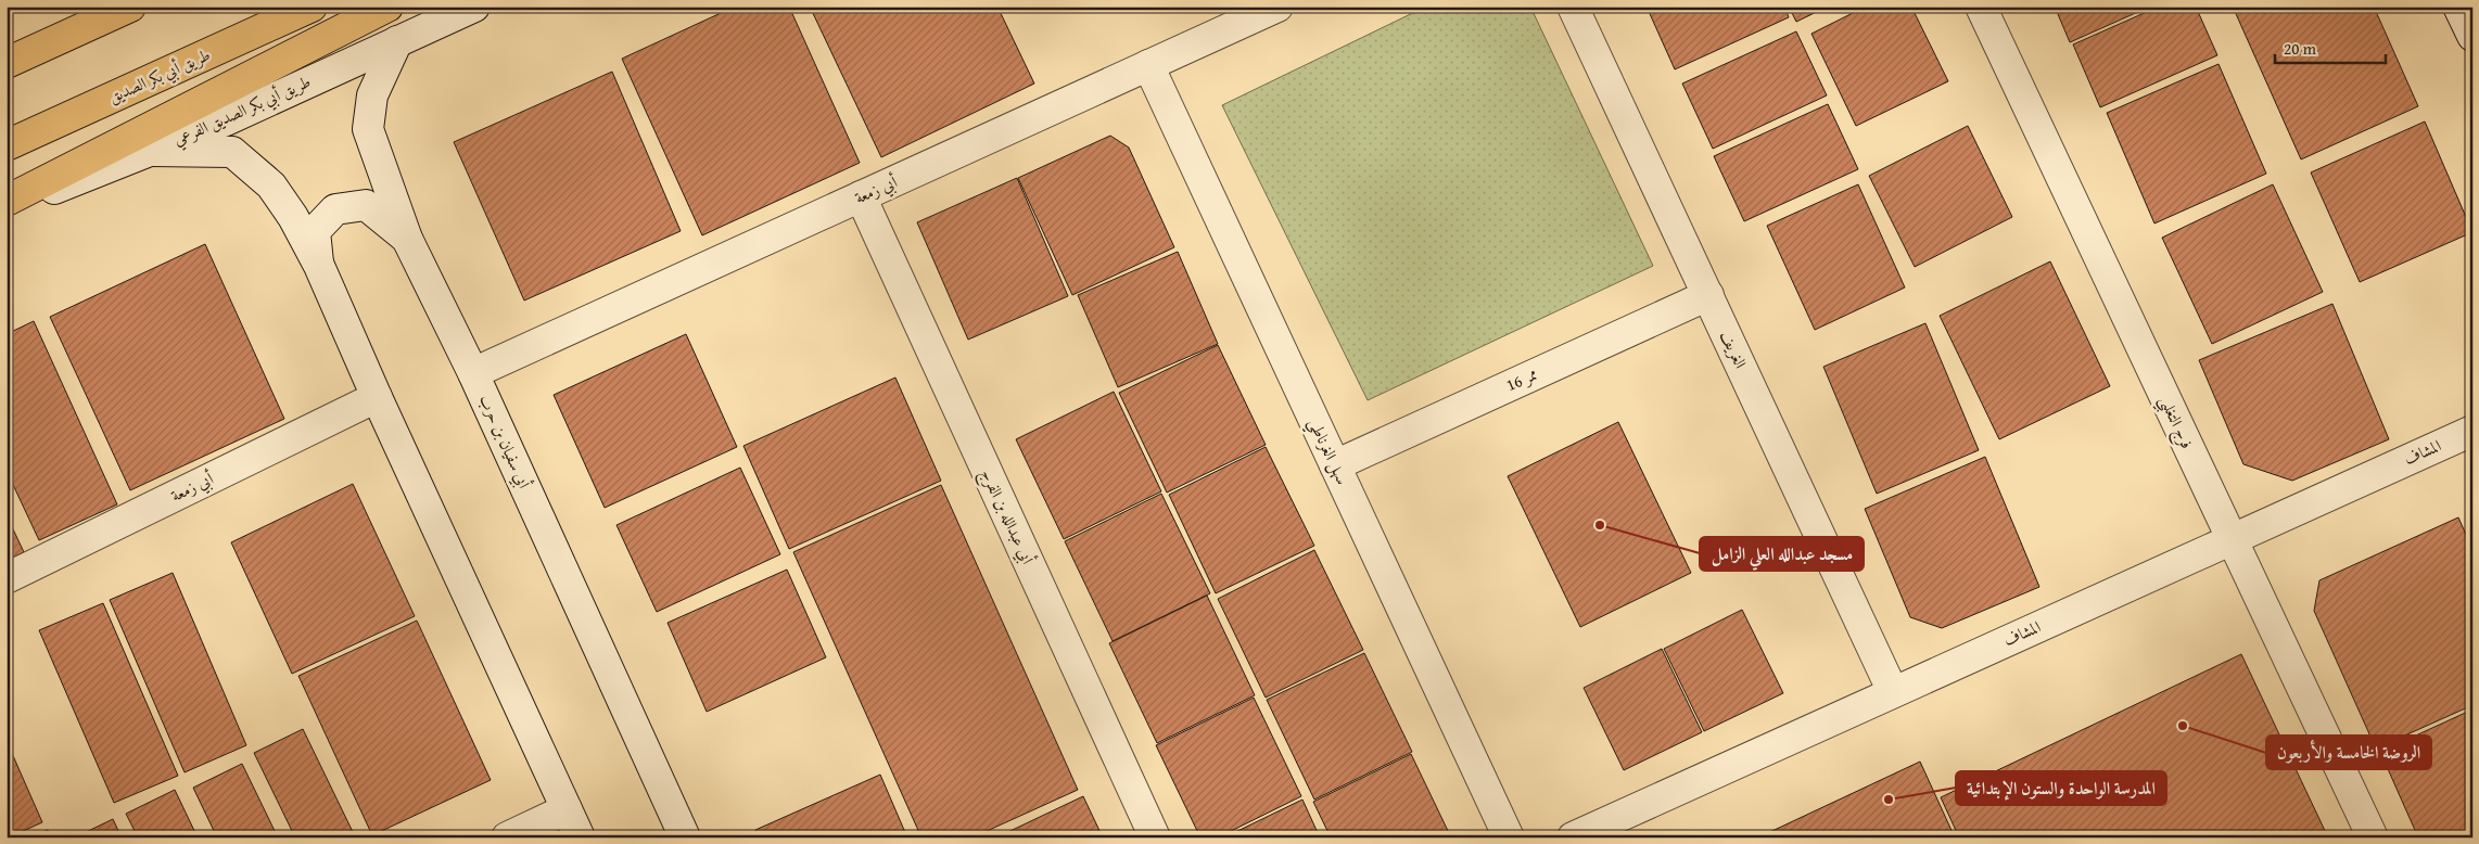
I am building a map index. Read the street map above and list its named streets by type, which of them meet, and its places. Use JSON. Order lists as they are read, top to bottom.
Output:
{
  "streets": {
    "main road": ["طريق أبي بكر الصديق"],
    "street": [
      "طريق أبي بكر الصديق الفرعي",
      "أبي زمعة",
      "الغريف",
      "ممر 16",
      "فرج التغلبي",
      "أبي سفيان بن حرب",
      "سهل الغرناطي",
      "المشاف",
      "أبي عبدالله بن الفرج"
    ]
  },
  "crossings": [
    ["طريق أبي بكر الصديق الفرعي", "أبي سفيان بن حرب"],
    ["أبي زمعة", "أبي سفيان بن حرب"],
    ["أبي زمعة", "سهل الغرناطي"],
    ["أبي زمعة", "أبي عبدالله بن الفرج"],
    ["الغريف", "ممر 16"],
    ["الغريف", "المشاف"],
    ["ممر 16", "سهل الغرناطي"],
    ["فرج التغلبي", "المشاف"]
  ],
  "places": ["مسجد عبدالله العلي الزامل", "الروضة الخامسة والأربعون", "المدرسة الواحدة والستون الإبتدائية"],
  "scale_bar": "20 m"
}
